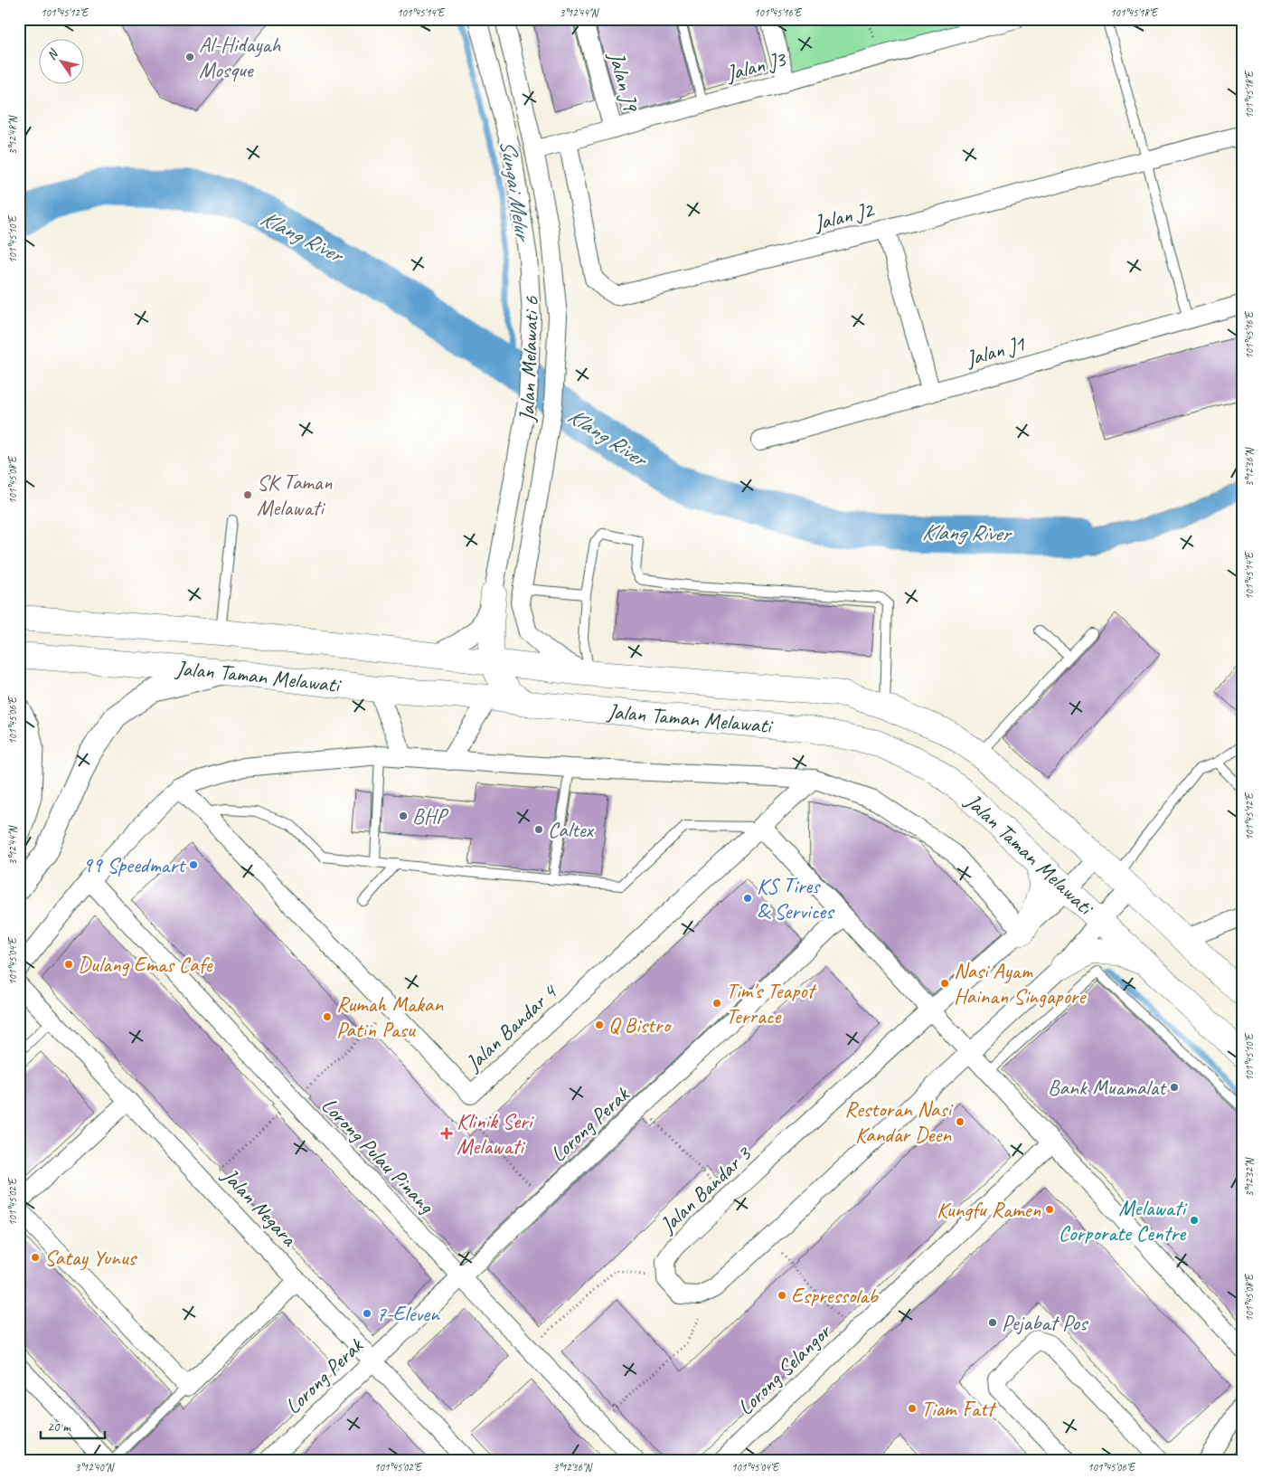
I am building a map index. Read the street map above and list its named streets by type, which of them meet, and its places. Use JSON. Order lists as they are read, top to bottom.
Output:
{
  "streets": {
    "main road": ["Jalan Taman Melawati"],
    "street": [
      "Jalan J3",
      "Jalan J9",
      "Jalan J2",
      "Jalan J1",
      "Jalan Melawati 6",
      "Jalan Bandar 4",
      "Lorong Perak",
      "Lorong Pulau Pinang",
      "Jalan Bandar 3",
      "Jalan Negara",
      "Lorong Selangor"
    ]
  },
  "crossings": [
    ["Jalan J3", "Jalan J9"],
    ["Jalan J3", "Jalan J2"],
    ["Jalan J3", "Jalan Melawati 6"],
    ["Jalan Melawati 6", "Jalan Taman Melawati"],
    ["Jalan Taman Melawati", "Jalan Bandar 3"],
    ["Lorong Perak", "Lorong Pulau Pinang"],
    ["Lorong Perak", "Jalan Negara"]
  ],
  "water": ["Sungai Melur", "Klang River"],
  "places": {
    "other": [
      "Al-Hidayah Mosque",
      "SK Taman Melawati",
      "BHP",
      "Caltex",
      "99 Speedmart",
      "KS Tires & Services",
      "Dulang Emas Cafe",
      "Nasi Ayam Hainan Singapore",
      "Tim's Teapot Terrace",
      "Rumah Makan Patin Pasu",
      "Q Bistro",
      "Bank Muamalat",
      "Restoran Nasi Kandar Deen",
      "Kungfu Ramen",
      "Melawati Corporate Centre",
      "Satay Yunus",
      "Espressolab",
      "7-Eleven",
      "Pejabat Pos",
      "Tiam Fatt"
    ],
    "health": ["Klinik Seri Melawati"]
  },
  "scale_bar": "20 m",
  "north": "top left",
  "coordinates": [
    "101°45'12\"E",
    "101°45'14\"E",
    "3°12'44\"N",
    "101°45'16\"E",
    "101°45'18\"E",
    "3°12'48\"N",
    "101°45'10\"E",
    "3°12'36\"N",
    "101°45'08\"E",
    "101°45'06\"E",
    "101°45'04\"E",
    "3°12'32\"N",
    "101°45'02\"E",
    "3°12'40\"N"
  ]
}
